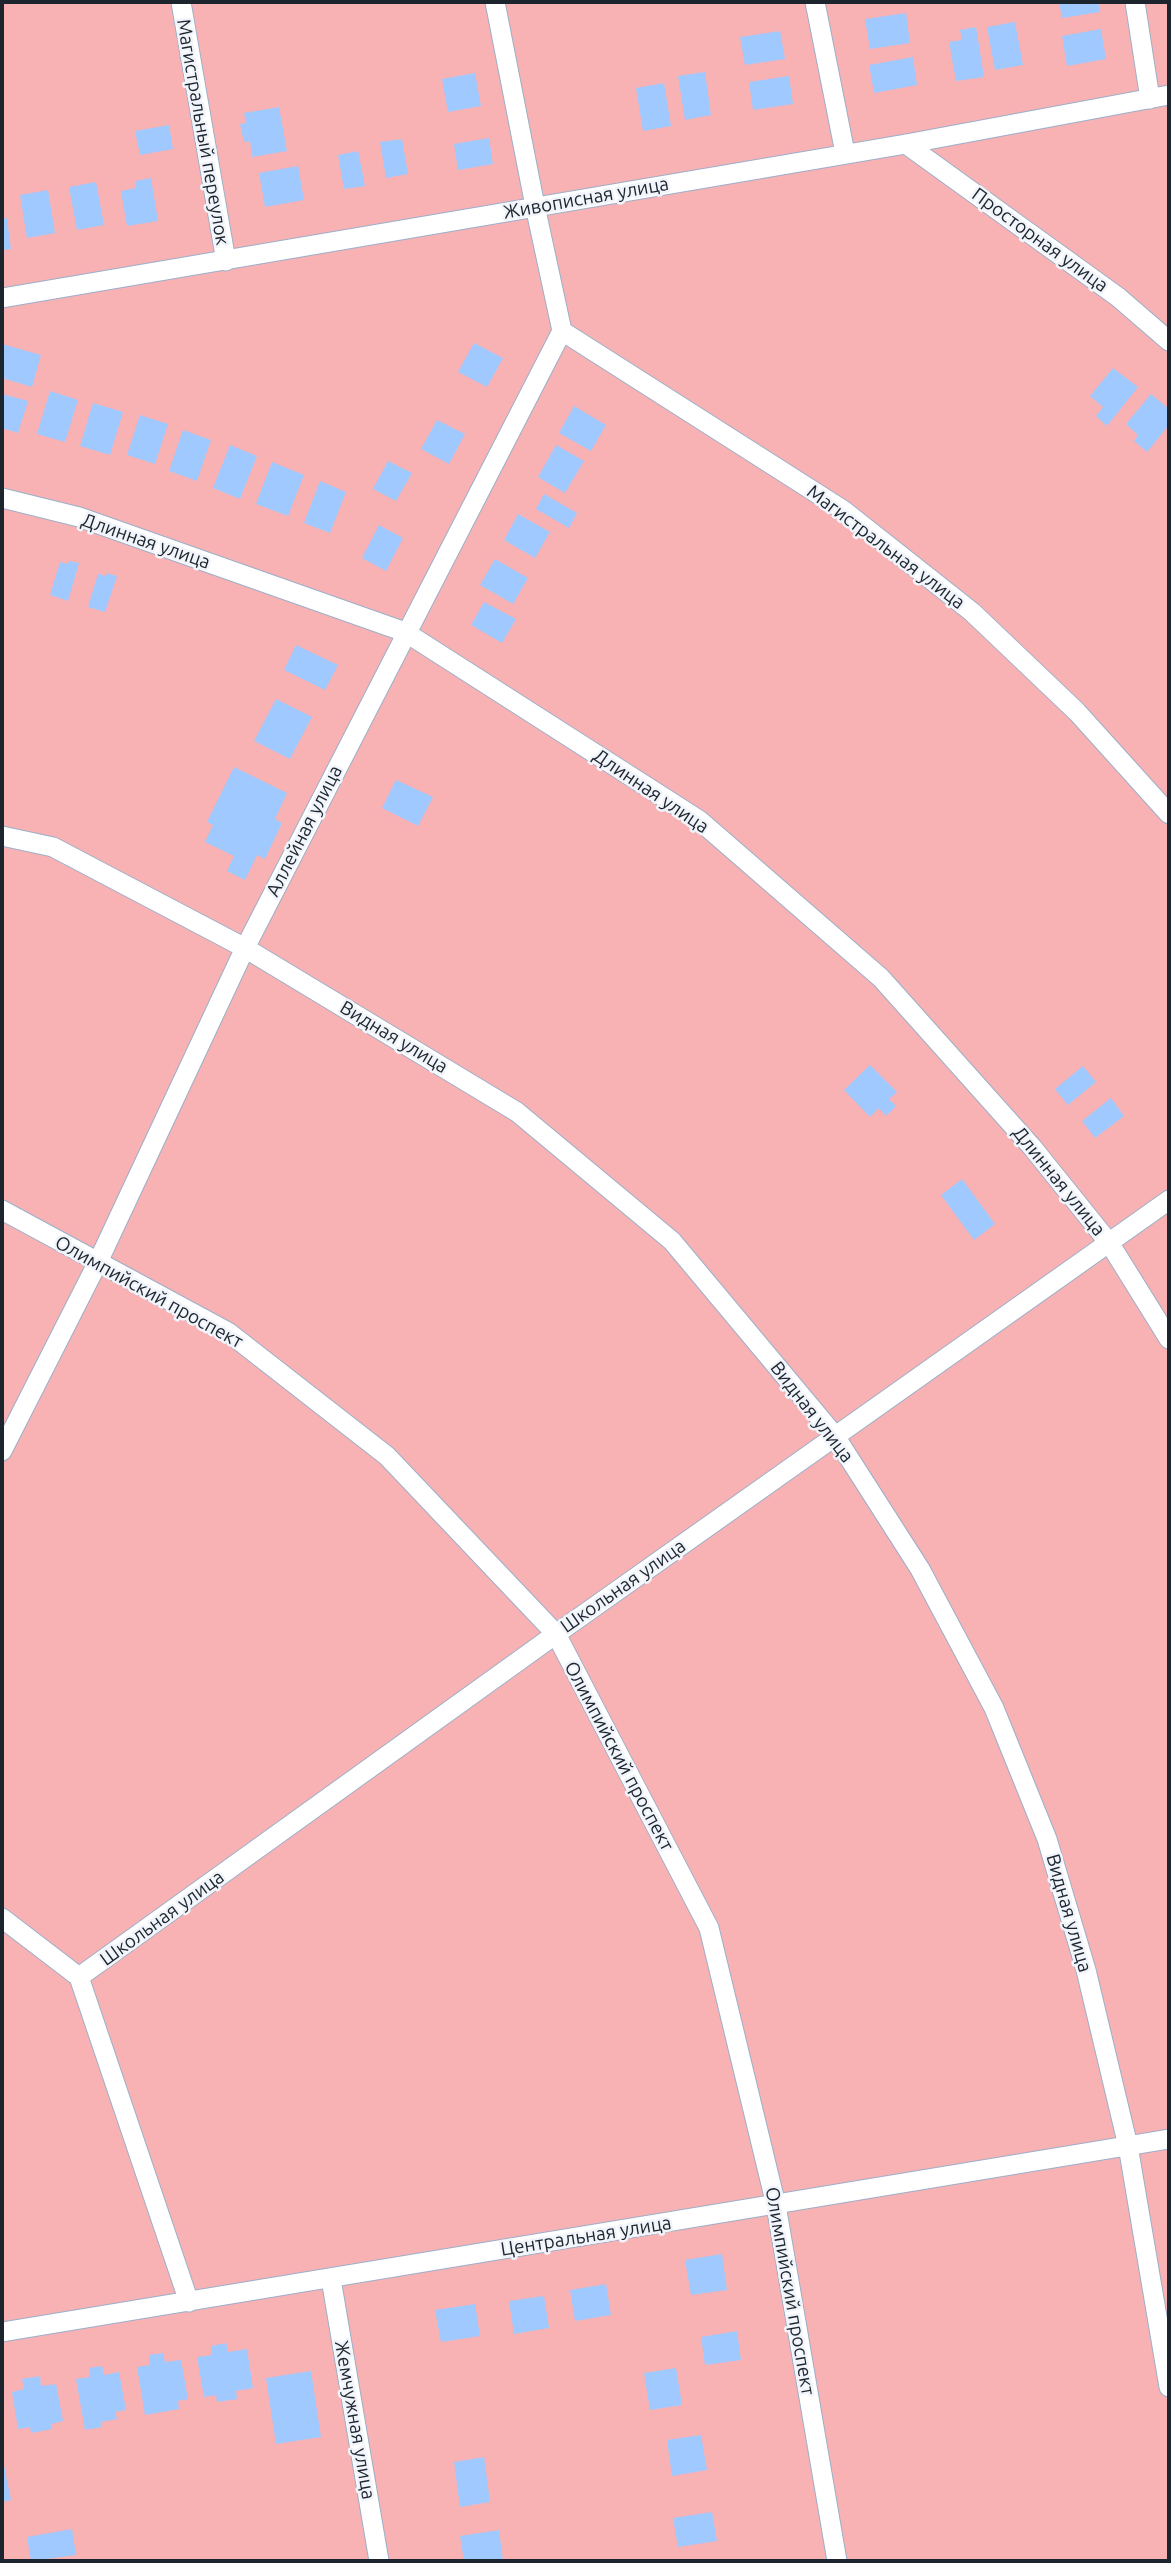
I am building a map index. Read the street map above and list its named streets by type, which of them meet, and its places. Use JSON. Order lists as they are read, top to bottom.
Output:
{
  "streets": {
    "street": [
      "Магистральный переулок",
      "Живописная улица",
      "Просторная улица",
      "Длинная улица",
      "Магистральная улица",
      "Аллейная улица",
      "Видная улица",
      "Олимпийский проспект",
      "Школьная улица",
      "Центральная улица",
      "Жемчужная улица"
    ]
  },
  "crossings": [
    ["Магистральный переулок", "Живописная улица"],
    ["Живописная улица", "Просторная улица"],
    ["Длинная улица", "Аллейная улица"],
    ["Длинная улица", "Школьная улица"],
    ["Магистральная улица", "Аллейная улица"],
    ["Аллейная улица", "Видная улица"],
    ["Аллейная улица", "Олимпийский проспект"],
    ["Видная улица", "Школьная улица"],
    ["Видная улица", "Центральная улица"],
    ["Олимпийский проспект", "Школьная улица"],
    ["Олимпийский проспект", "Центральная улица"],
    ["Центральная улица", "Жемчужная улица"]
  ]
}
